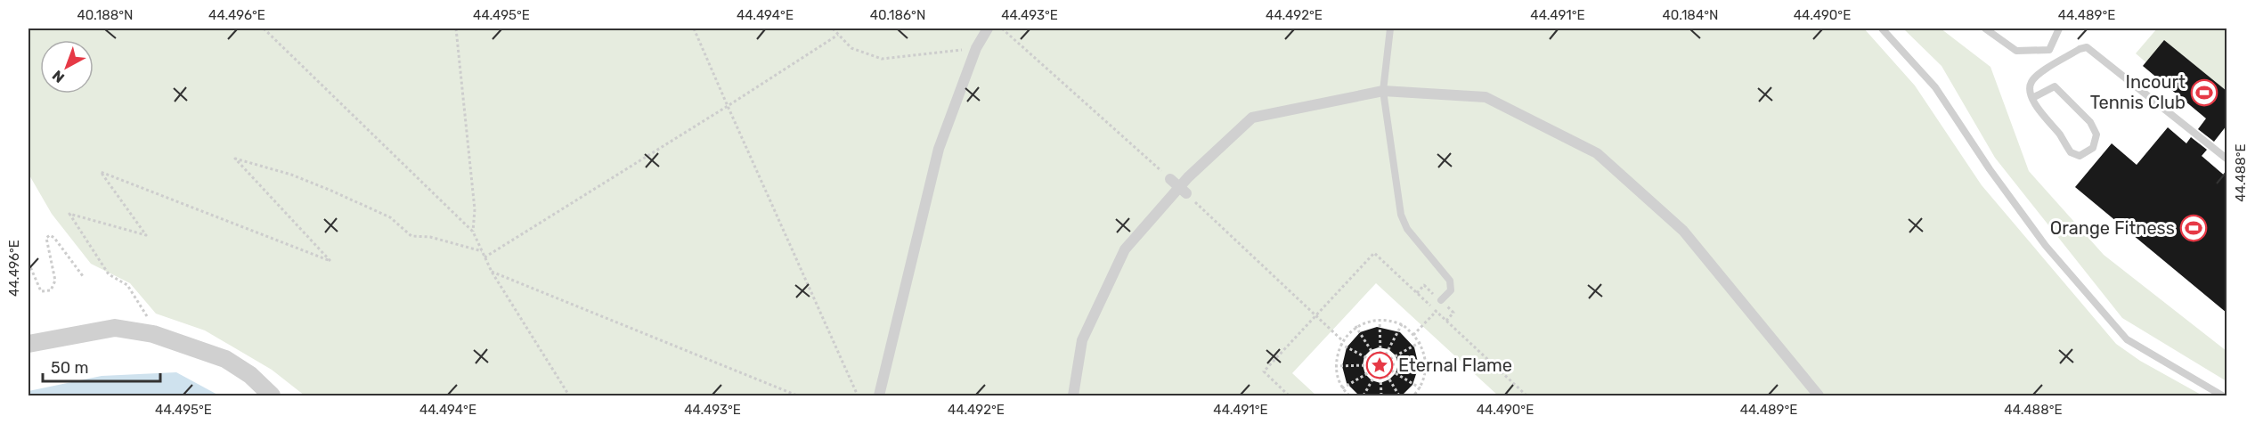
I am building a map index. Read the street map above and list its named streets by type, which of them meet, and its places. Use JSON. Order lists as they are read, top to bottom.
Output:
{
  "places": {
    "sports": ["Incourt Tennis Club", "Orange Fitness"],
    "place": ["Eternal Flame"]
  },
  "scale_bar": "50 m",
  "north": "bottom left",
  "coordinates": [
    "40.188°N",
    "44.496°E",
    "44.495°E",
    "44.494°E",
    "40.186°N",
    "44.493°E",
    "44.492°E",
    "44.491°E",
    "40.184°N",
    "44.490°E",
    "44.489°E",
    "44.488°E"
  ]
}
